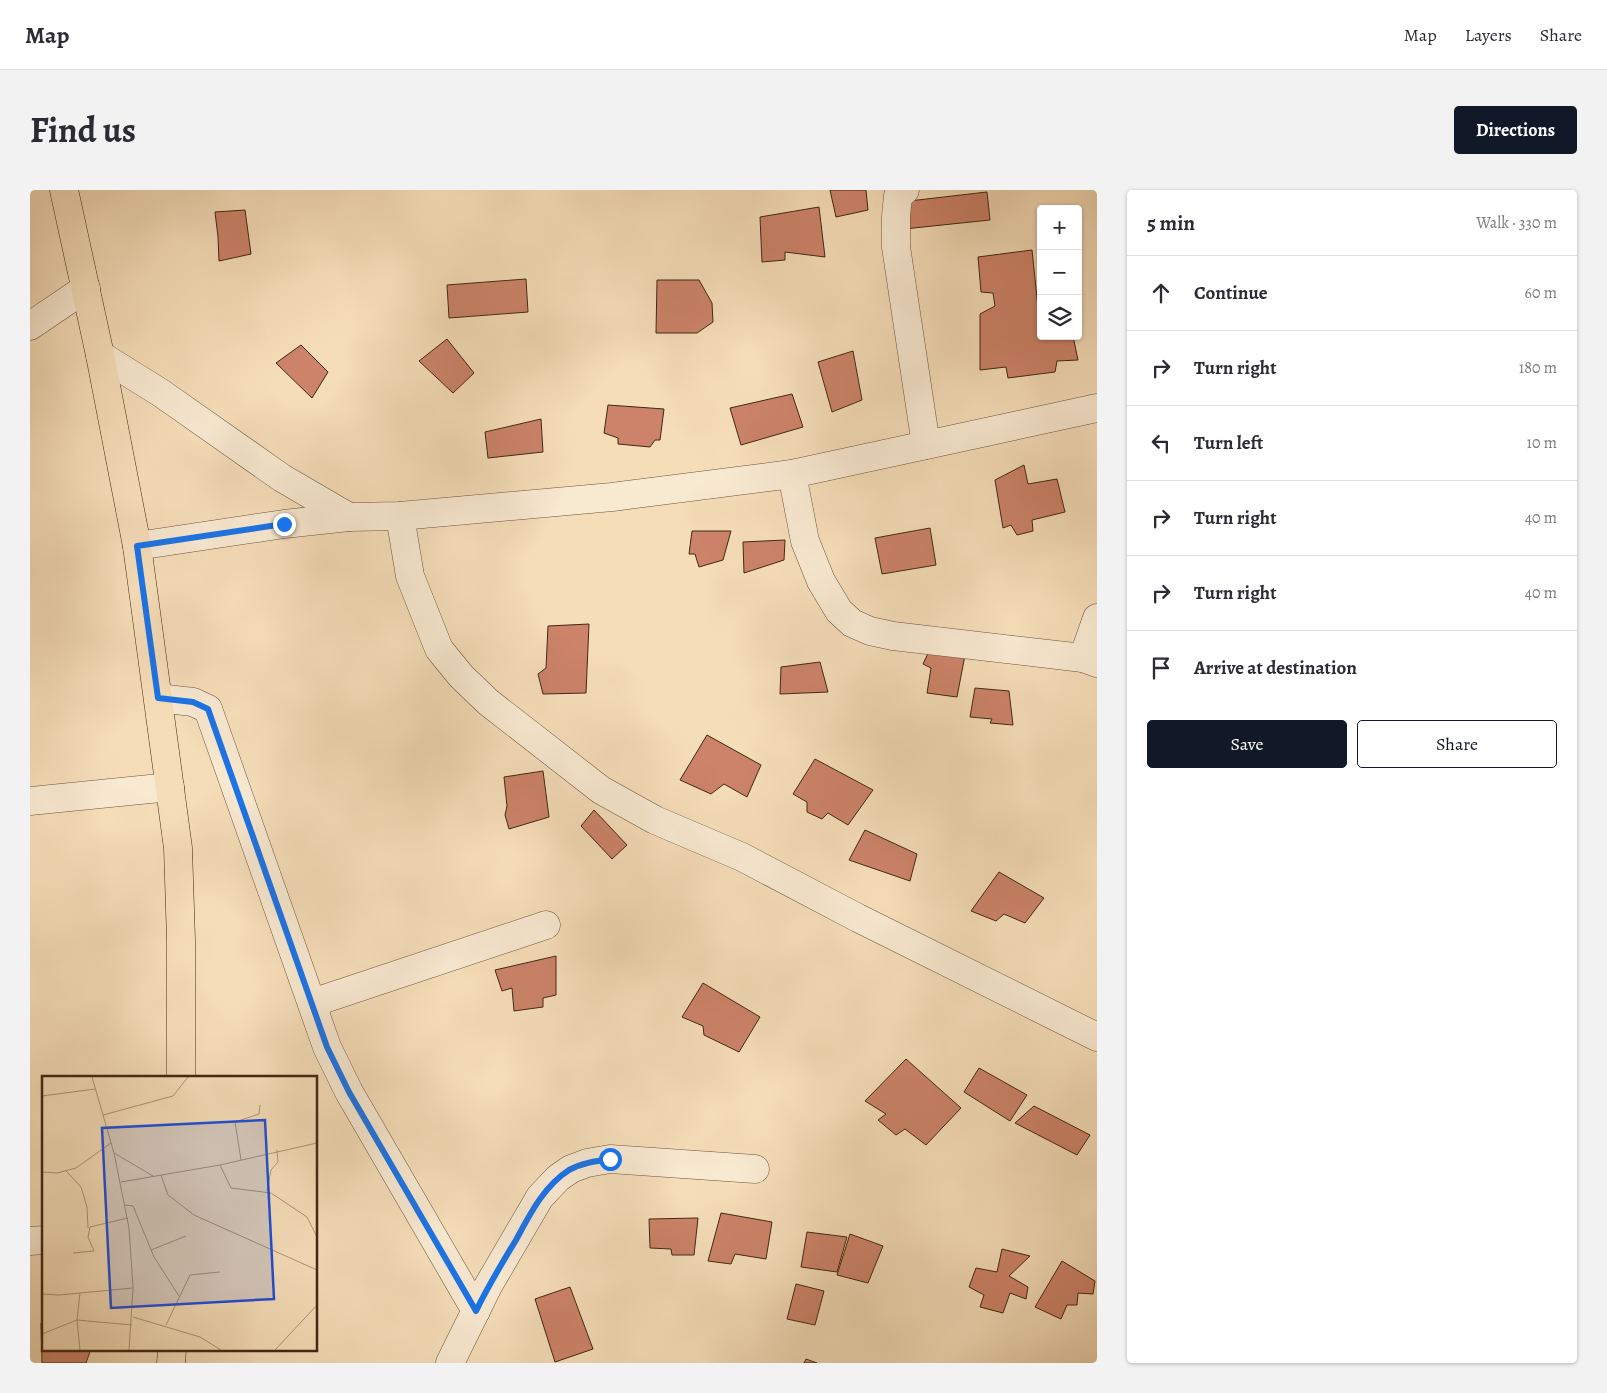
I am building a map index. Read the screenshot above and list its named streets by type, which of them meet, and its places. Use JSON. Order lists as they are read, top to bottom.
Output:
{
  "page": {
    "header": "Map",
    "nav": ["Map", "Layers", "Share"],
    "title": "Find us",
    "buttons": [
      "Directions",
      ["Save", "Share"]
    ],
    "heading": ["5 min", "Walk · 330 m"],
    "map_buttons": ["+", "−"],
    "list": [
      ["Continue", "60 m"],
      ["Turn right", "180 m"],
      ["Turn left", "10 m"],
      ["Turn right", "40 m"],
      ["Turn right", "40 m"],
      "Arrive at destination"
    ]
  }
}
